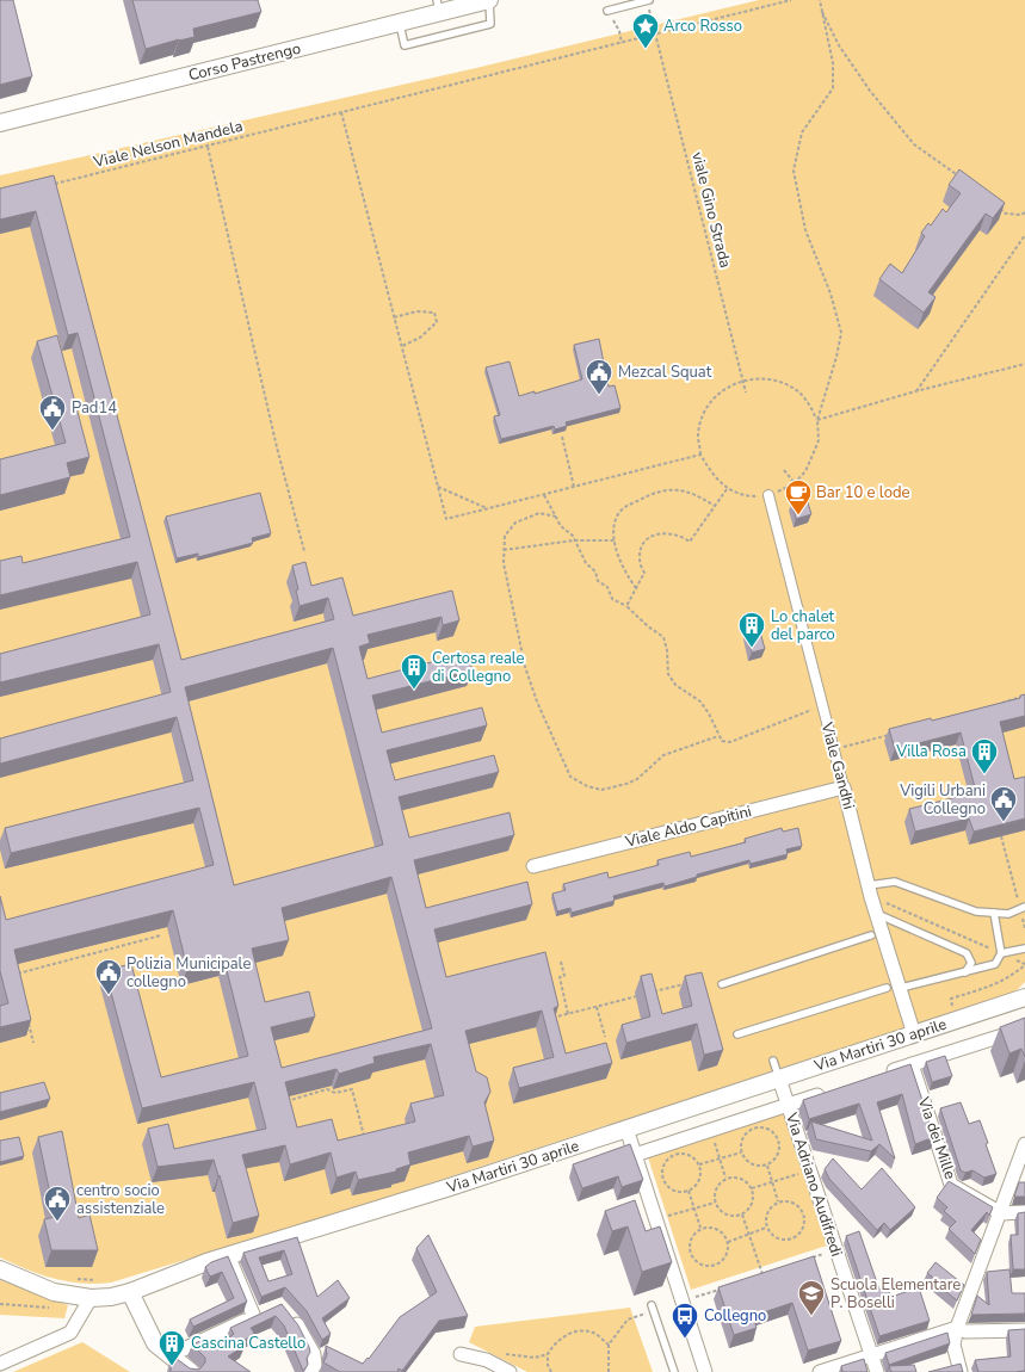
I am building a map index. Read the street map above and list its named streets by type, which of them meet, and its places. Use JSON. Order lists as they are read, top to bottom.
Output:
{
  "streets": {
    "street": [
      "Corso Pastrengo",
      "Viale Gandhi",
      "Viale Aldo Capitini",
      "Via Martiri 30 aprile",
      "Via dei Mille",
      "Via Adriano Audifredi"
    ],
    "path": ["Viale Nelson Mandela", "viale Gino Strada"]
  },
  "crossings": [
    ["Viale Nelson Mandela", "viale Gino Strada"],
    ["viale Gino Strada", "Viale Gandhi"],
    ["Viale Gandhi", "Viale Aldo Capitini"],
    ["Viale Gandhi", "Via Martiri 30 aprile"],
    ["Via Martiri 30 aprile", "Via dei Mille"],
    ["Via Martiri 30 aprile", "Via Adriano Audifredi"]
  ],
  "places": {
    "place": ["Arco Rosso"],
    "public building": [
      "Mezcal Squat",
      "Pad14",
      "Vigili Urbani Collegno",
      "Polizia Municipale collegno",
      "centro socio assistenziale"
    ],
    "cafe": ["Bar 10 e lode"],
    "building": [
      "Lo chalet del parco",
      "Certosa reale di Collegno",
      "Villa Rosa",
      "Cascina Castello"
    ],
    "school or university": ["Scuola Elementare P. Boselli"],
    "bus stop": ["Collegno"]
  }
}
